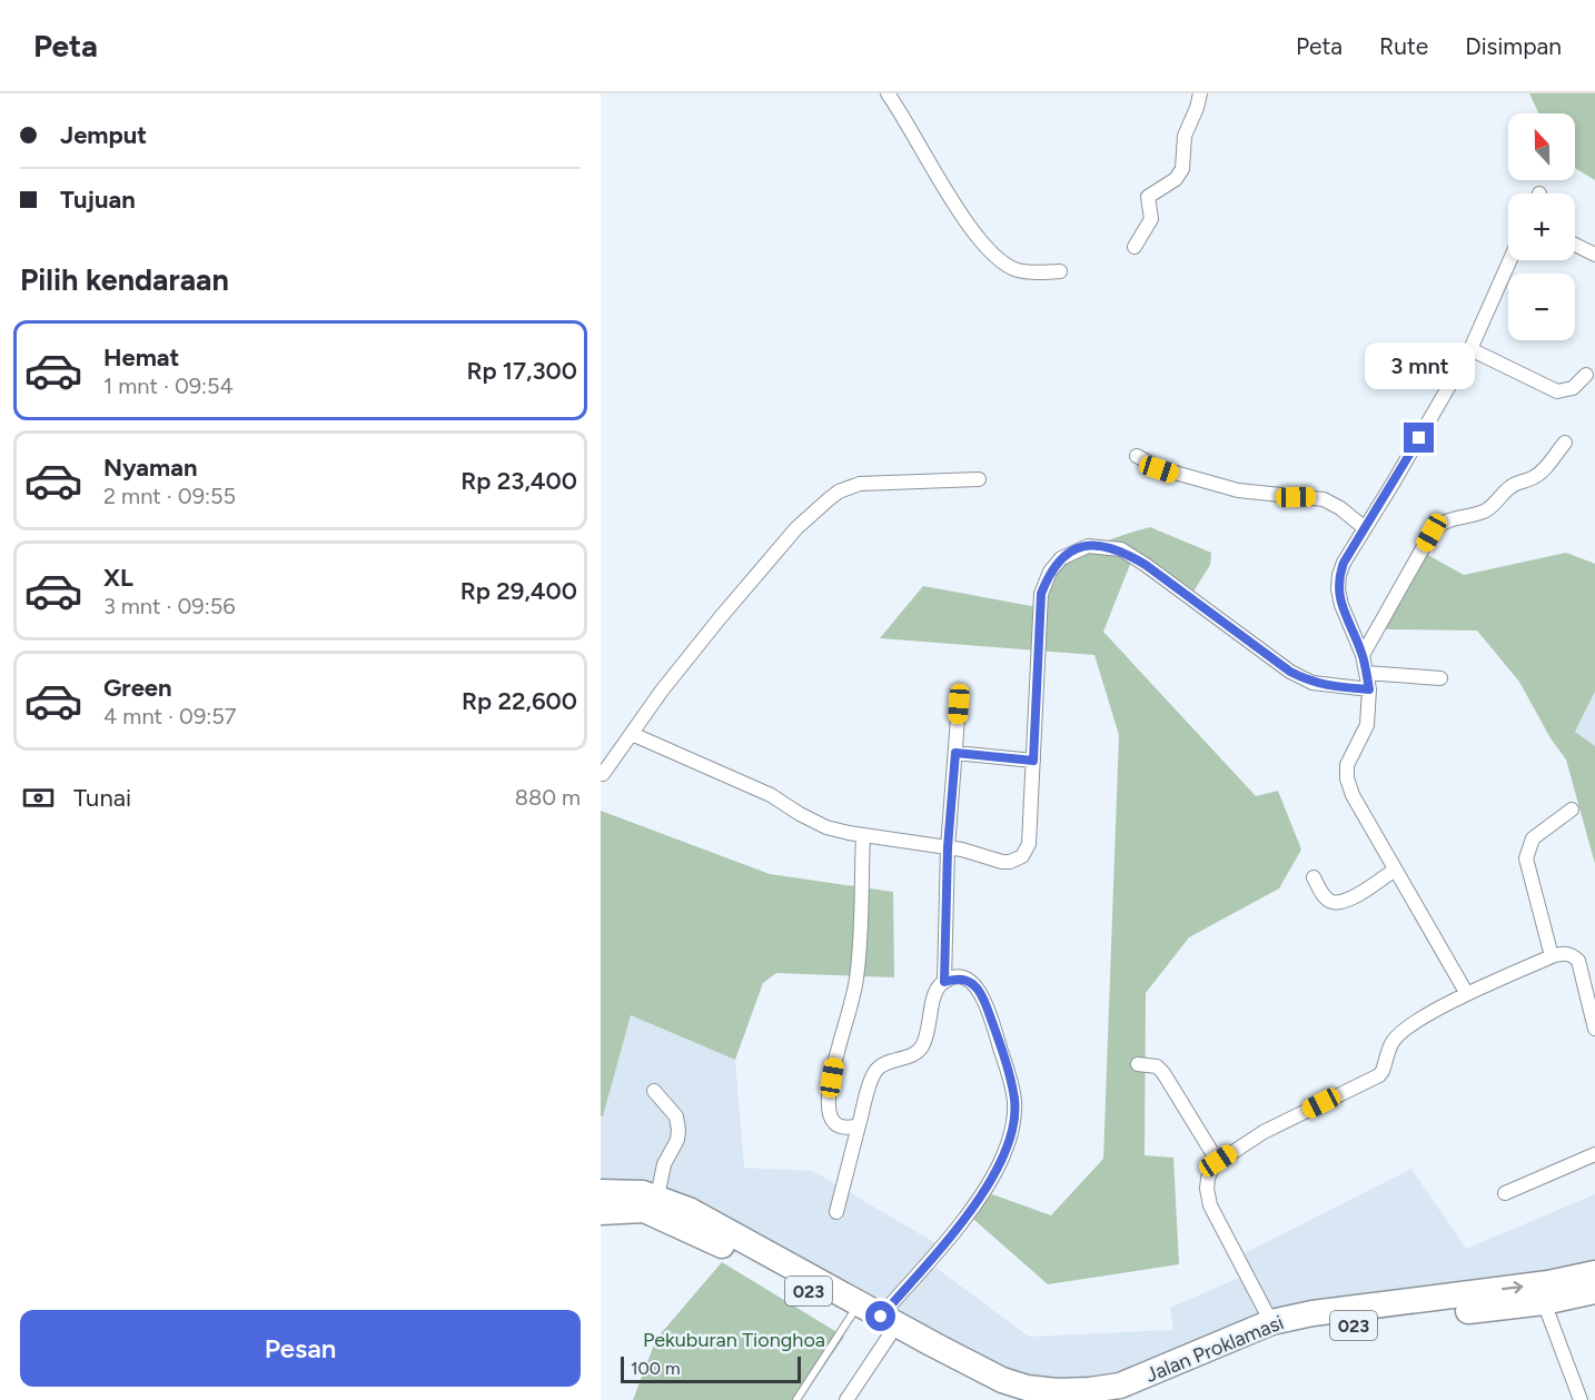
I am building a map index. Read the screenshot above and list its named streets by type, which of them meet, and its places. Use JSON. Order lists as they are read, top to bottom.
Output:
{
  "streets": {
    "highway": ["023", "Jalan Proklamasi"]
  },
  "parks": ["Pekuburan Tionghoa"],
  "scale_bar": "100 m",
  "north": "top",
  "page": {
    "header": "Peta",
    "nav": ["Peta", "Rute", "Disimpan"],
    "banner": ["Jemput", "Tujuan"],
    "map_buttons": ["+", "−"],
    "heading": "Pilih kendaraan",
    "list": [
      {
        "name": "Hemat",
        "note": "1 mnt · 09:54",
        "value": "Rp 17,300"
      },
      {
        "name": "Nyaman",
        "note": "2 mnt · 09:55",
        "value": "Rp 23,400"
      },
      {
        "name": "XL",
        "note": "3 mnt · 09:56",
        "value": "Rp 29,400"
      },
      {
        "name": "Green",
        "note": "4 mnt · 09:57",
        "value": "Rp 22,600"
      }
    ],
    "bubble": "3 mnt",
    "pay": ["Tunai", "880 m"],
    "buttons": "Pesan",
    "scale": "100 m"
  }
}
